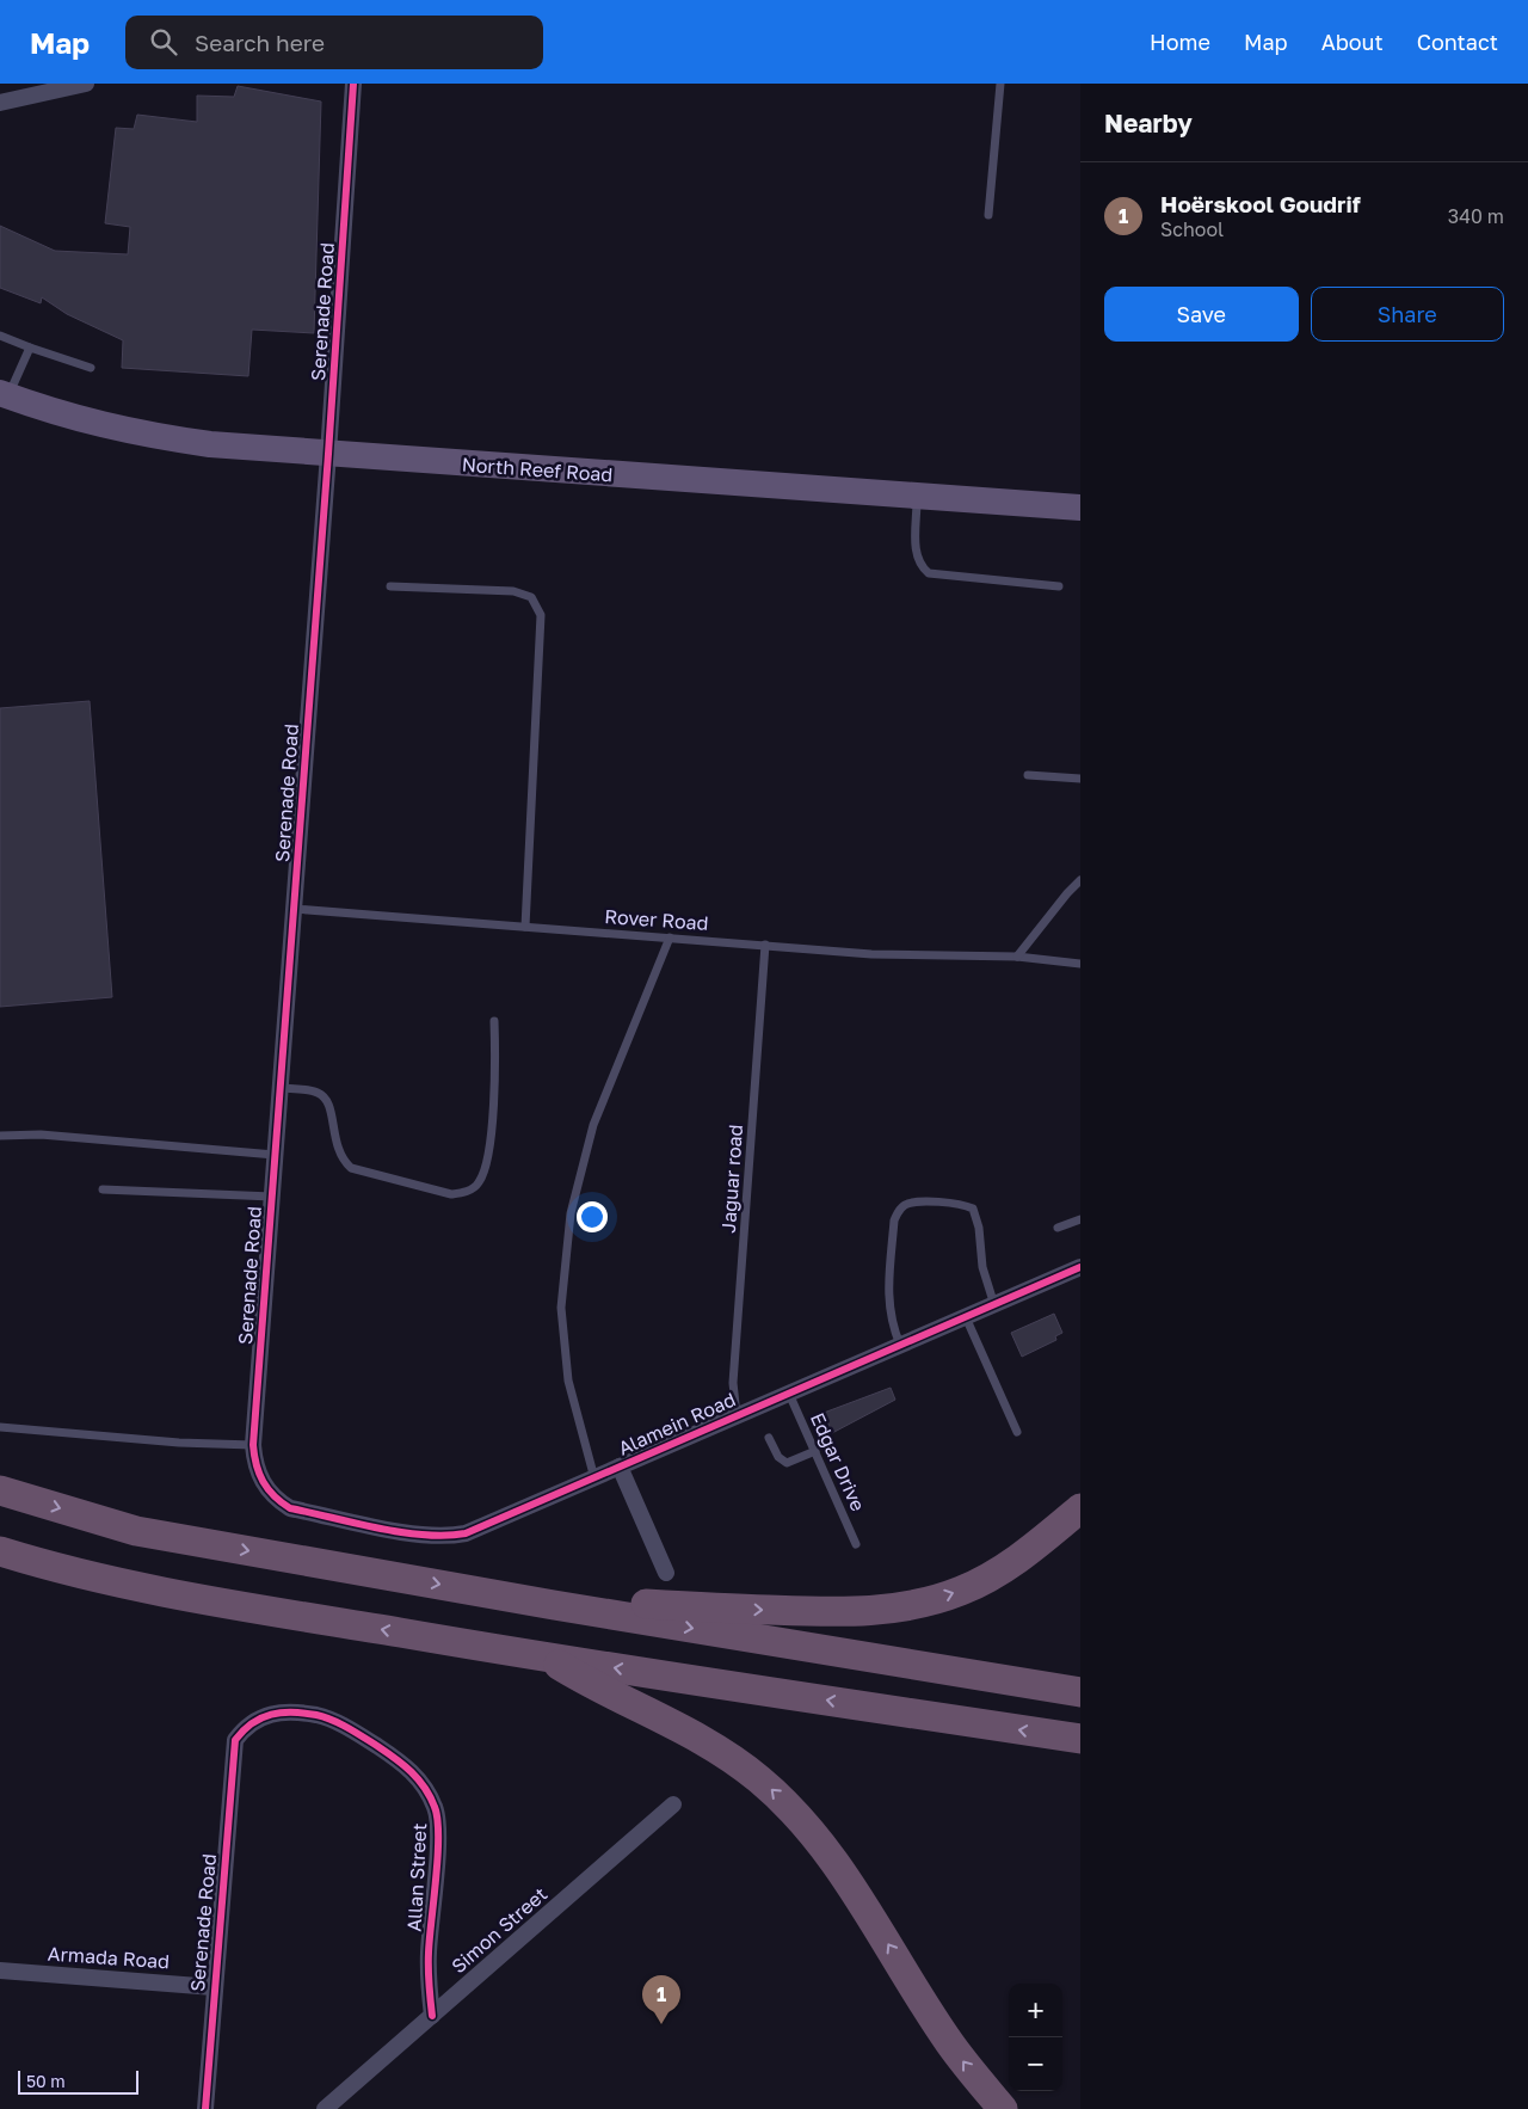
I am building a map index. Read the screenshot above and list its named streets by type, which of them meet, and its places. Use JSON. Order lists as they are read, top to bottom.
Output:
{
  "streets": {
    "main road": ["North Reef Road"],
    "street": [
      "Serenade Road",
      "Alamein Road",
      "Allan Street",
      "Simon Street",
      "Armada Road"
    ],
    "lane": ["Rover Road", "Jaguar road", "Edgar Drive"]
  },
  "crossings": [
    ["Serenade Road", "North Reef Road"],
    ["Serenade Road", "Rover Road"],
    ["Serenade Road", "Alamein Road"],
    ["Serenade Road", "Allan Street"],
    ["Serenade Road", "Armada Road"],
    ["Rover Road", "Jaguar road"],
    ["Jaguar road", "Alamein Road"],
    ["Alamein Road", "Edgar Drive"],
    ["Allan Street", "Simon Street"]
  ],
  "scale_bar": "50 m",
  "page": {
    "header": "Map",
    "search": "Search here",
    "nav": [
      "Home",
      "Map",
      "About",
      "Contact"
    ],
    "heading": "Nearby",
    "list": [
      {
        "mark": "1",
        "name": "Hoërskool Goudrif",
        "note": "School",
        "value": "340 m"
      }
    ],
    "buttons": ["Save", "Share"],
    "pins": "1",
    "map_buttons": ["+", "−"],
    "scale": "50 m"
  }
}
